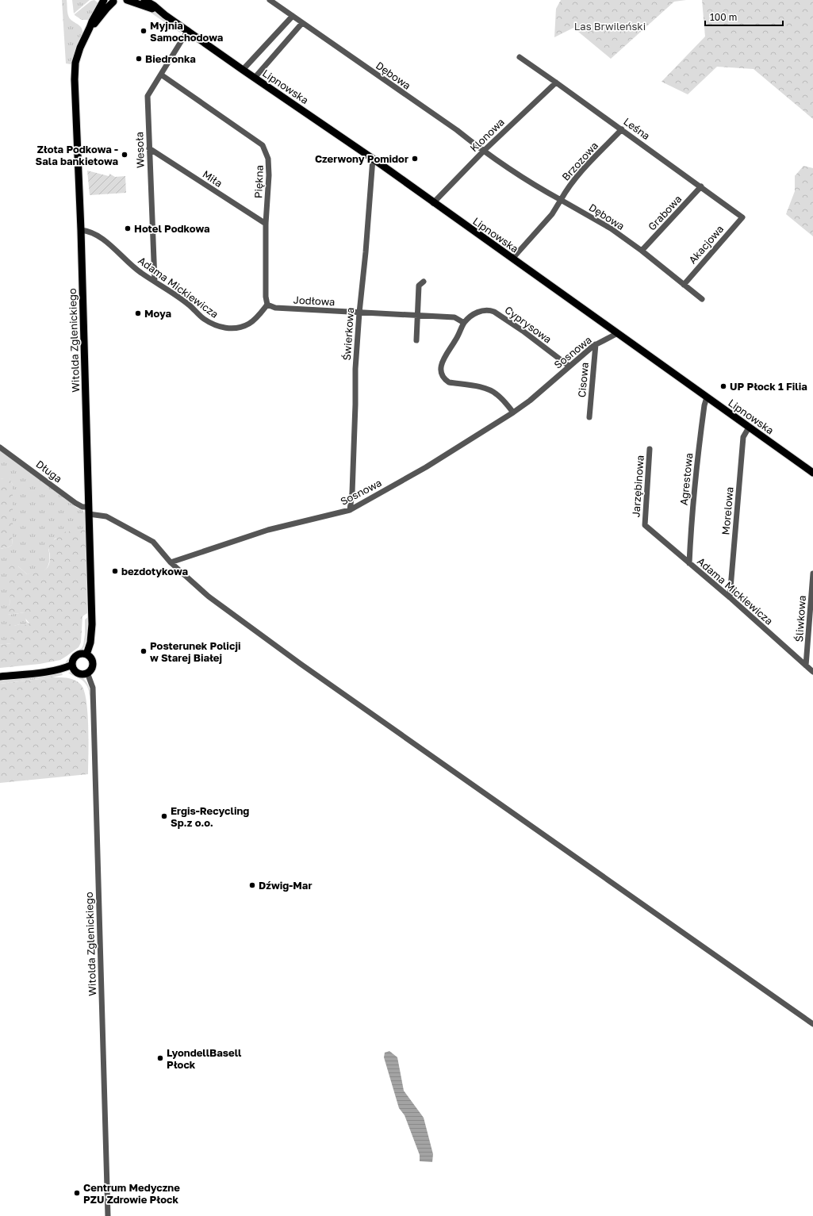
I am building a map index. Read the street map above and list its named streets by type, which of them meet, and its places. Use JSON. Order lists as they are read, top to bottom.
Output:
{
  "streets": {
    "main road": ["Lipnowska", "Witolda Zglenickiego"],
    "street": [
      "Dębowa",
      "Leśna",
      "Klonowa",
      "Wesoła",
      "Brzozowa",
      "Miła",
      "Piękna",
      "Grabowa",
      "Akacjowa",
      "Adama Mickiewicza",
      "Jodłowa",
      "Cyprysowa",
      "Świerkowa",
      "Sosnowa",
      "Cisowa",
      "Długa",
      "Agrestowa",
      "Jarzębinowa",
      "Morelowa",
      "Śliwkowa"
    ]
  },
  "crossings": [
    ["Dębowa", "Klonowa"],
    ["Dębowa", "Brzozowa"],
    ["Dębowa", "Grabowa"],
    ["Dębowa", "Akacjowa"],
    ["Lipnowska", "Klonowa"],
    ["Lipnowska", "Wesoła"],
    ["Lipnowska", "Świerkowa"],
    ["Lipnowska", "Sosnowa"],
    ["Lipnowska", "Agrestowa"],
    ["Lipnowska", "Morelowa"],
    ["Leśna", "Klonowa"],
    ["Leśna", "Brzozowa"],
    ["Leśna", "Grabowa"],
    ["Leśna", "Akacjowa"],
    ["Wesoła", "Miła"],
    ["Wesoła", "Piękna"],
    ["Wesoła", "Adama Mickiewicza"],
    ["Miła", "Piękna"],
    ["Piękna", "Adama Mickiewicza"],
    ["Piękna", "Jodłowa"],
    ["Adama Mickiewicza", "Jodłowa"],
    ["Adama Mickiewicza", "Witolda Zglenickiego"],
    ["Adama Mickiewicza", "Agrestowa"],
    ["Adama Mickiewicza", "Jarzębinowa"],
    ["Adama Mickiewicza", "Morelowa"],
    ["Adama Mickiewicza", "Śliwkowa"],
    ["Jodłowa", "Cyprysowa"],
    ["Jodłowa", "Świerkowa"],
    ["Cyprysowa", "Sosnowa"],
    ["Świerkowa", "Sosnowa"],
    ["Witolda Zglenickiego", "Długa"],
    ["Sosnowa", "Cisowa"]
  ],
  "parks": ["Las Brwileński"],
  "places": [
    "Myjnia Samochodowa",
    "Biedronka",
    "Złota Podkowa - Sala bankietowa",
    "Czerwony Pomidor",
    "Hotel Podkowa",
    "Moya",
    "UP Płock 1 Filia",
    "bezdotykowa",
    "Posterunek Policji w Starej Białej",
    "Ergis-Recycling Sp.z o.o.",
    "Dźwig-Mar",
    "LyondellBasell Płock",
    "Centrum Medyczne PZU Zdrowie Płock"
  ],
  "scale_bar": "100 m"
}
